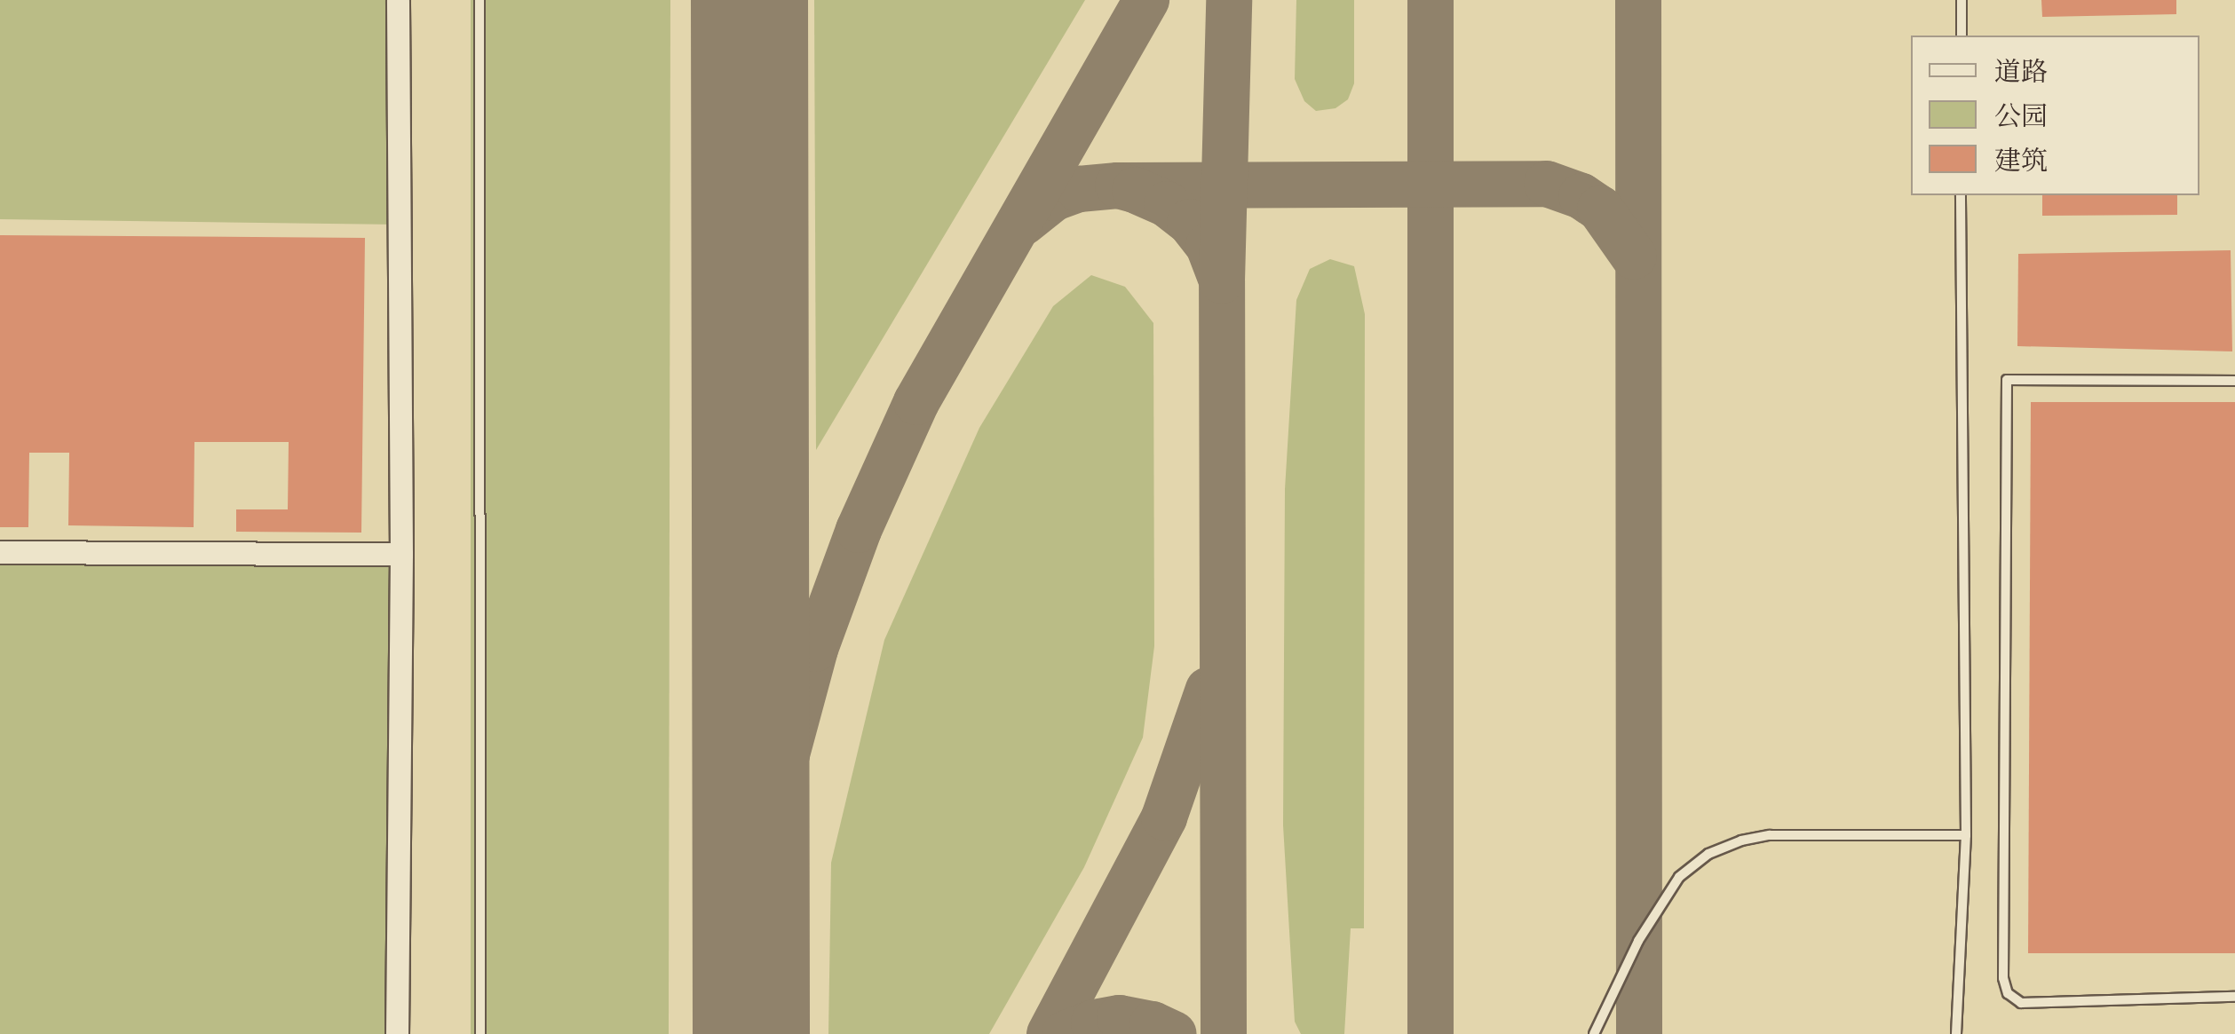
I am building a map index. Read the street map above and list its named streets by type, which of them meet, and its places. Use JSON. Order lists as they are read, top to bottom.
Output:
{
  "legend": ["道路", "公园", "建筑"]
}
